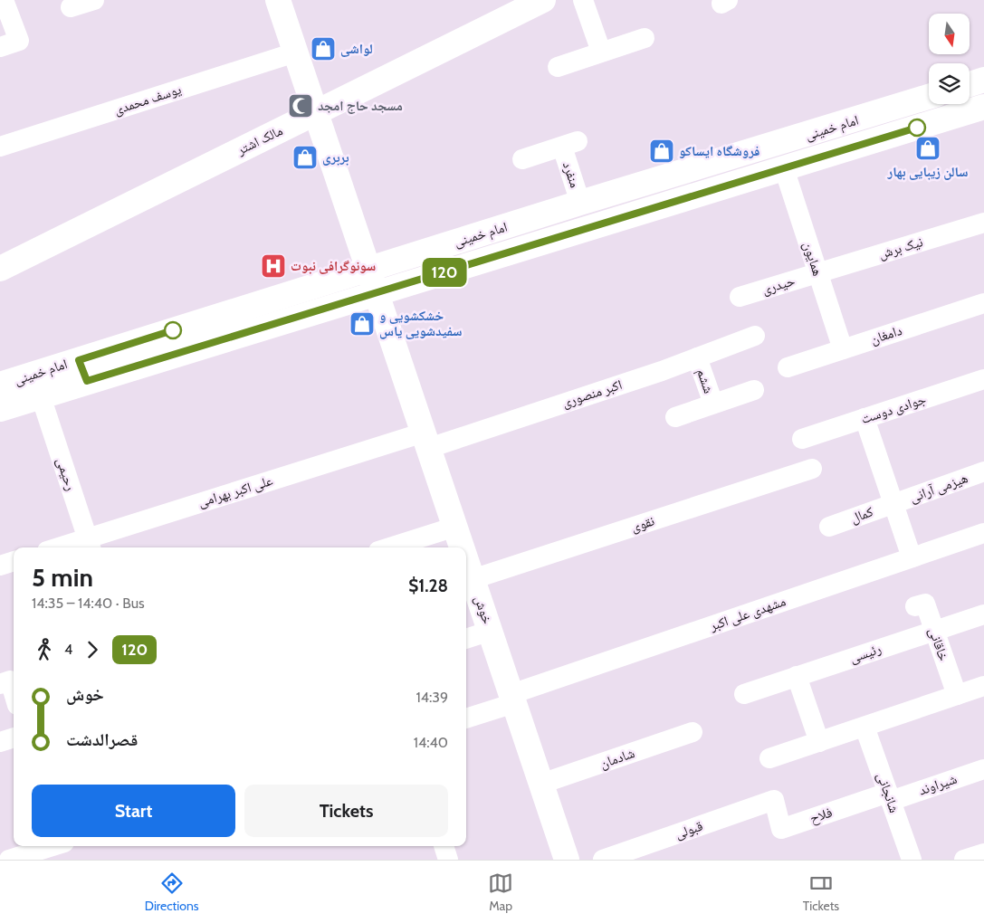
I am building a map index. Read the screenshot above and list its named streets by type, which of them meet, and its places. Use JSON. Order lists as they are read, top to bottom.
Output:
{
  "streets": {
    "main road": ["امام خمینی", "مالک اشتر", "خوش"],
    "street": [
      "یوسف محمدی",
      "منفرد",
      "نیک برش",
      "همایون",
      "حیدری",
      "دامغان",
      "ششم",
      "اکبر منصوری",
      "جوادی دوست",
      "رحیمی",
      "هیزمی آرانی",
      "علی اکبر بهرامی",
      "کمال",
      "نقوی",
      "مشهدی علی اکبر",
      "خاقانی",
      "رئیسی",
      "شادمان",
      "شیراوند",
      "شانجانی",
      "فلاح",
      "قبولی"
    ]
  },
  "crossings": [
    ["یوسف محمدی", "خوش"],
    ["امام خمینی", "منفرد"],
    ["امام خمینی", "همایون"],
    ["امام خمینی", "رحیمی"],
    ["امام خمینی", "خوش"],
    ["مالک اشتر", "خوش"],
    ["نیک برش", "همایون"],
    ["نیک برش", "حیدری"],
    ["همایون", "حیدری"],
    ["همایون", "دامغان"],
    ["ششم", "اکبر منصوری"],
    ["اکبر منصوری", "علی اکبر بهرامی"],
    ["اکبر منصوری", "خوش"],
    ["رحیمی", "علی اکبر بهرامی"],
    ["هیزمی آرانی", "کمال"],
    ["علی اکبر بهرامی", "خوش"],
    ["نقوی", "خوش"],
    ["خوش", "مشهدی علی اکبر"],
    ["خوش", "شادمان"],
    ["خاقانی", "رئیسی"],
    ["شیراوند", "شانجانی"],
    ["شیراوند", "فلاح"],
    ["شانجانی", "فلاح"],
    ["فلاح", "قبولی"]
  ],
  "places": {
    "shop": [
      "لواشی",
      "سالن زیبایی بهار",
      "فروشگاه ایساکو",
      "بربری",
      "خشکشویی و سفیدشویی یاس"
    ],
    "mosque": ["مسجد حاج امجد"],
    "hospital": ["سونوگرافی نبوت"]
  },
  "lines": ["bus line 120"],
  "north": "bottom",
  "page": {
    "on_map": "120",
    "heading": ["5 min", "14:35 – 14:40 · Bus", "$1.28"],
    "legs": ["4", "120"],
    "list": [
      {
        "name": "خوش",
        "value": "14:39"
      },
      {
        "name": "قصرالدشت",
        "value": "14:40"
      }
    ],
    "buttons": ["Start", "Tickets"],
    "tabs": ["Directions", "Map", "Tickets"]
  }
}
